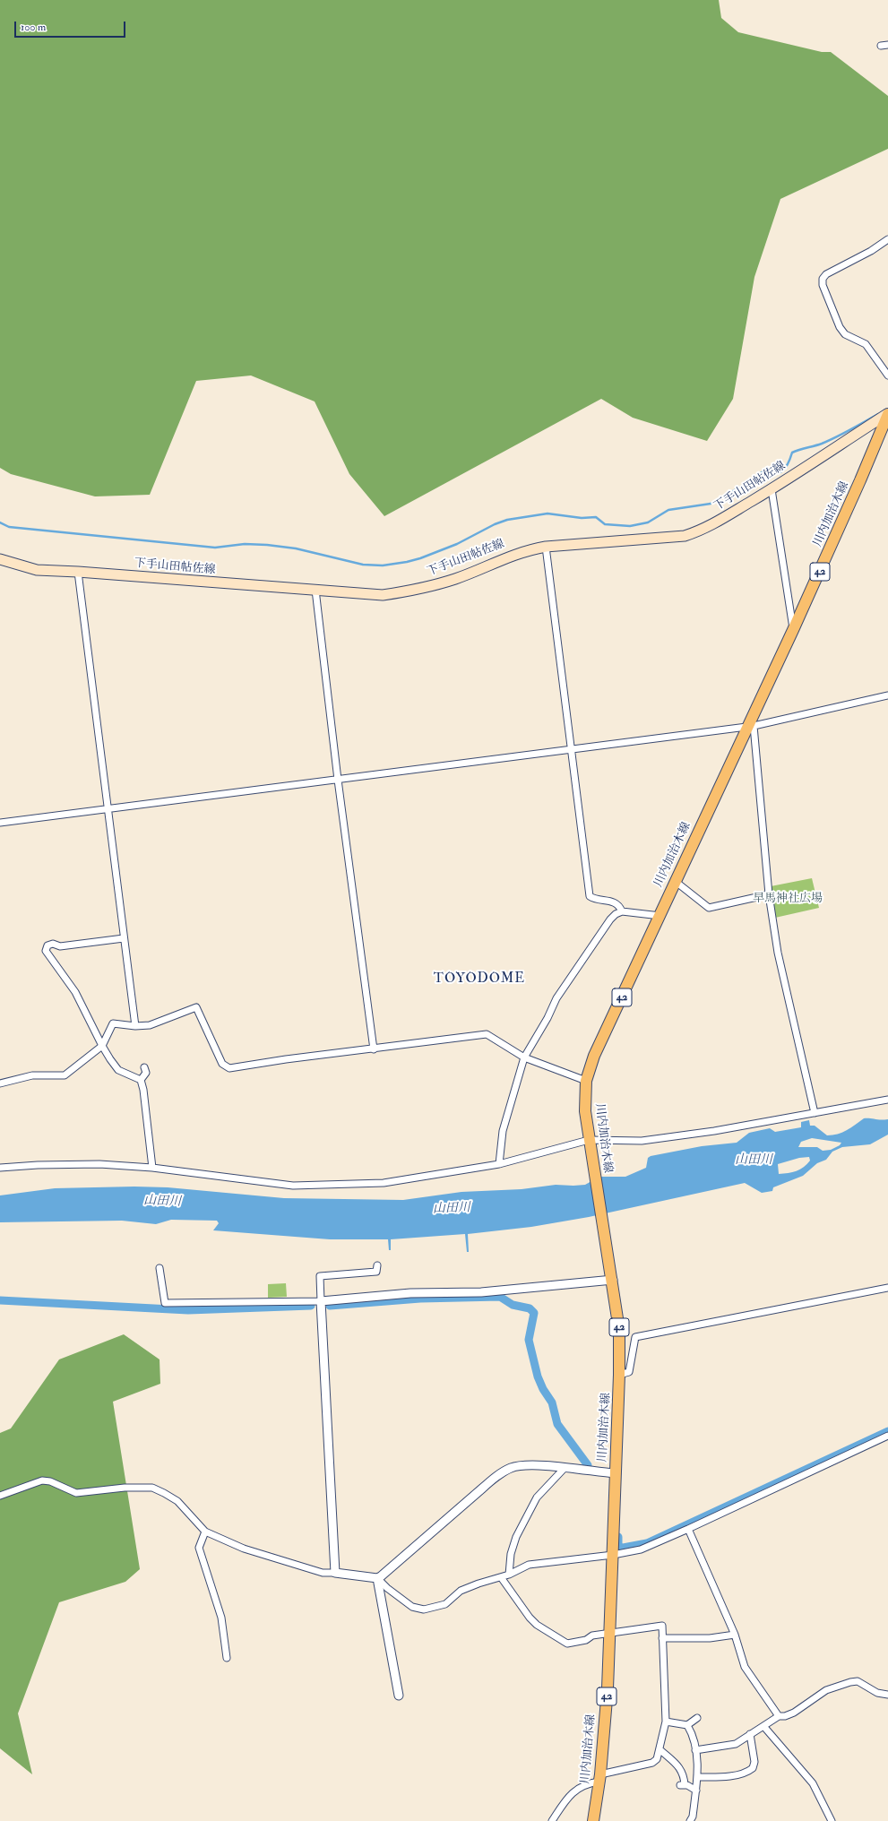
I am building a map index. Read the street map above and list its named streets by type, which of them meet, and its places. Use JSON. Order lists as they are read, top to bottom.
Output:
{
  "streets": {
    "main road": ["下手山田帖佐線", "川内加治木線", "42"]
  },
  "crossings": [
    ["下手山田帖佐線", "川内加治木線"]
  ],
  "districts": ["TOYODOME"],
  "water": ["山田川"],
  "parks": ["早馬神社広場"],
  "scale_bar": "100 m"
}
